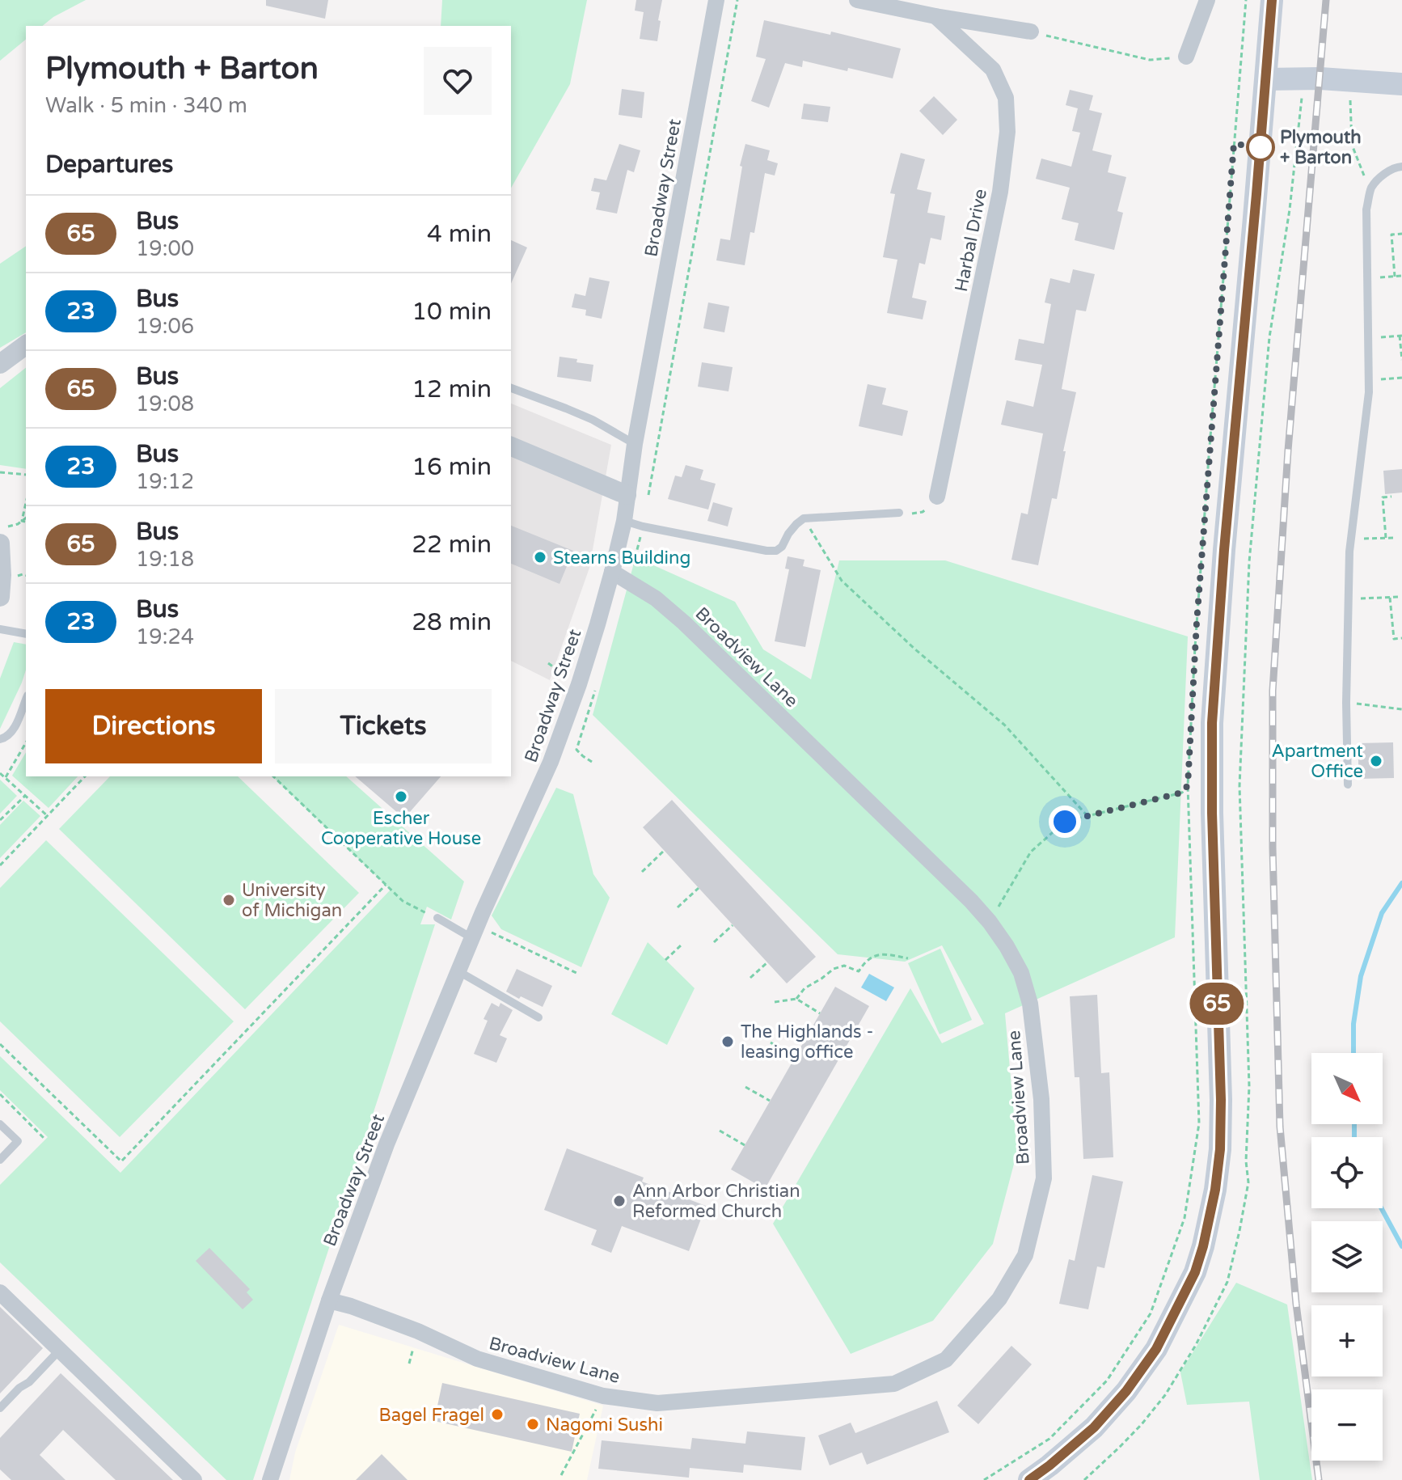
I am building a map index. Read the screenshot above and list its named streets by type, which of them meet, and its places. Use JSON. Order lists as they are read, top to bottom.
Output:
{
  "streets": {
    "street": ["Broadway Street", "Harbal Drive", "Broadview Lane"]
  },
  "crossings": [
    ["Broadway Street", "Broadview Lane"]
  ],
  "places": [
    "Plymouth + Barton",
    "Stearns Building",
    "Apartment Office",
    "Escher Cooperative House",
    "University of Michigan",
    "The Highlands - leasing office",
    "Ann Arbor Christian Reformed Church",
    "Bagel Fragel",
    "Nagomi Sushi"
  ],
  "lines": ["bus line 65"],
  "north": "bottom right",
  "page": {
    "on_map": "65",
    "heading": [
      ["Plymouth + Barton", "Walk · 5 min · 340 m"],
      "Departures"
    ],
    "list": [
      {
        "mark": "65",
        "name": "Bus",
        "note": "19:00",
        "value": "4 min"
      },
      {
        "mark": "23",
        "name": "Bus",
        "note": "19:06",
        "value": "10 min"
      },
      {
        "mark": "65",
        "name": "Bus",
        "note": "19:08",
        "value": "12 min"
      },
      {
        "mark": "23",
        "name": "Bus",
        "note": "19:12",
        "value": "16 min"
      },
      {
        "mark": "65",
        "name": "Bus",
        "note": "19:18",
        "value": "22 min"
      },
      {
        "mark": "23",
        "name": "Bus",
        "note": "19:24",
        "value": "28 min"
      }
    ],
    "buttons": ["Directions", "Tickets"],
    "map_buttons": ["+", "−"]
  }
}
